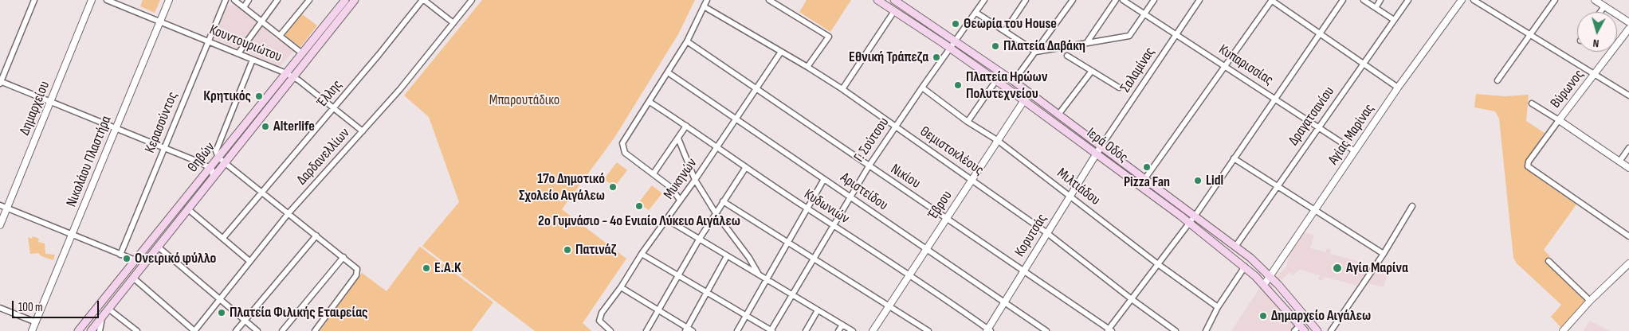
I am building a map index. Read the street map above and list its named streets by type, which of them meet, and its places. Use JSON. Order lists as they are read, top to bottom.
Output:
{
  "streets": {
    "main road": ["Ιερά Οδός", "Θηβών"],
    "street": [
      "Κουντουριώτου",
      "Κυπαρισσίας",
      "Σαλαμίνας",
      "Βύρωνος",
      "Έλλης",
      "Δημαρχείου",
      "Δραγατσανίου",
      "Κερασούντος",
      "Αγίας Μαρίνας",
      "Γ. Σούτσου",
      "Θεμιστοκλέους",
      "Δαρδανελλίων",
      "Νικολάου Πλαστήρα",
      "Νικίου",
      "Μυκηνών",
      "Μιλτιάδου",
      "Αριστείδου",
      "Έβρου",
      "Κυδωνιών",
      "Κορυτσάς"
    ]
  },
  "crossings": [
    ["Κουντουριώτου", "Έλλης"],
    ["Κουντουριώτου", "Κερασούντος"],
    ["Κουντουριώτου", "Δαρδανελλίων"],
    ["Κουντουριώτου", "Θηβών"],
    ["Κουντουριώτου", "Νικολάου Πλαστήρα"],
    ["Κυπαρισσίας", "Σαλαμίνας"],
    ["Κυπαρισσίας", "Δραγατσανίου"],
    ["Κυπαρισσίας", "Αγίας Μαρίνας"],
    ["Σαλαμίνας", "Ιερά Οδός"],
    ["Σαλαμίνας", "Κορυτσάς"],
    ["Δραγατσανίου", "Ιερά Οδός"],
    ["Αγίας Μαρίνας", "Ιερά Οδός"],
    ["Γ. Σούτσου", "Ιερά Οδός"],
    ["Γ. Σούτσου", "Θεμιστοκλέους"],
    ["Γ. Σούτσου", "Νικίου"],
    ["Γ. Σούτσου", "Μιλτιάδου"],
    ["Γ. Σούτσου", "Αριστείδου"],
    ["Γ. Σούτσου", "Κυδωνιών"],
    ["Ιερά Οδός", "Έβρου"],
    ["Ιερά Οδός", "Κορυτσάς"],
    ["Θεμιστοκλέους", "Μυκηνών"],
    ["Θεμιστοκλέους", "Έβρου"],
    ["Θεμιστοκλέους", "Κορυτσάς"],
    ["Νικίου", "Μυκηνών"],
    ["Νικίου", "Έβρου"],
    ["Νικίου", "Κορυτσάς"],
    ["Μυκηνών", "Αριστείδου"],
    ["Μυκηνών", "Κυδωνιών"],
    ["Μιλτιάδου", "Έβρου"],
    ["Μιλτιάδου", "Κορυτσάς"],
    ["Αριστείδου", "Έβρου"],
    ["Αριστείδου", "Κορυτσάς"],
    ["Έβρου", "Κυδωνιών"],
    ["Κυδωνιών", "Κορυτσάς"]
  ],
  "parks": ["Μπαρουτάδικο"],
  "places": [
    "Θεωρία του House",
    "Πλατεία Δαβάκη",
    "Εθνική Τράπεζα",
    "Πλατεία Ηρώων Πολυτεχνείου",
    "Κρητικός",
    "Alterlife",
    "Pizza Fan",
    "Lidl",
    "17o Δημοτικό Σχολείο Αιγάλεω",
    "2ο Γυμνάσιο - 4ο Ενιαίο Λύκειο Αιγάλεω",
    "Πατινάζ",
    "Ονειρικό φύλλο",
    "E.A.K",
    "Αγία Μαρίνα",
    "Πλατεία Φιλικής Εταιρείας",
    "Δημαρχείο Αιγάλεω"
  ],
  "scale_bar": "100 m",
  "north": "bottom"
}
